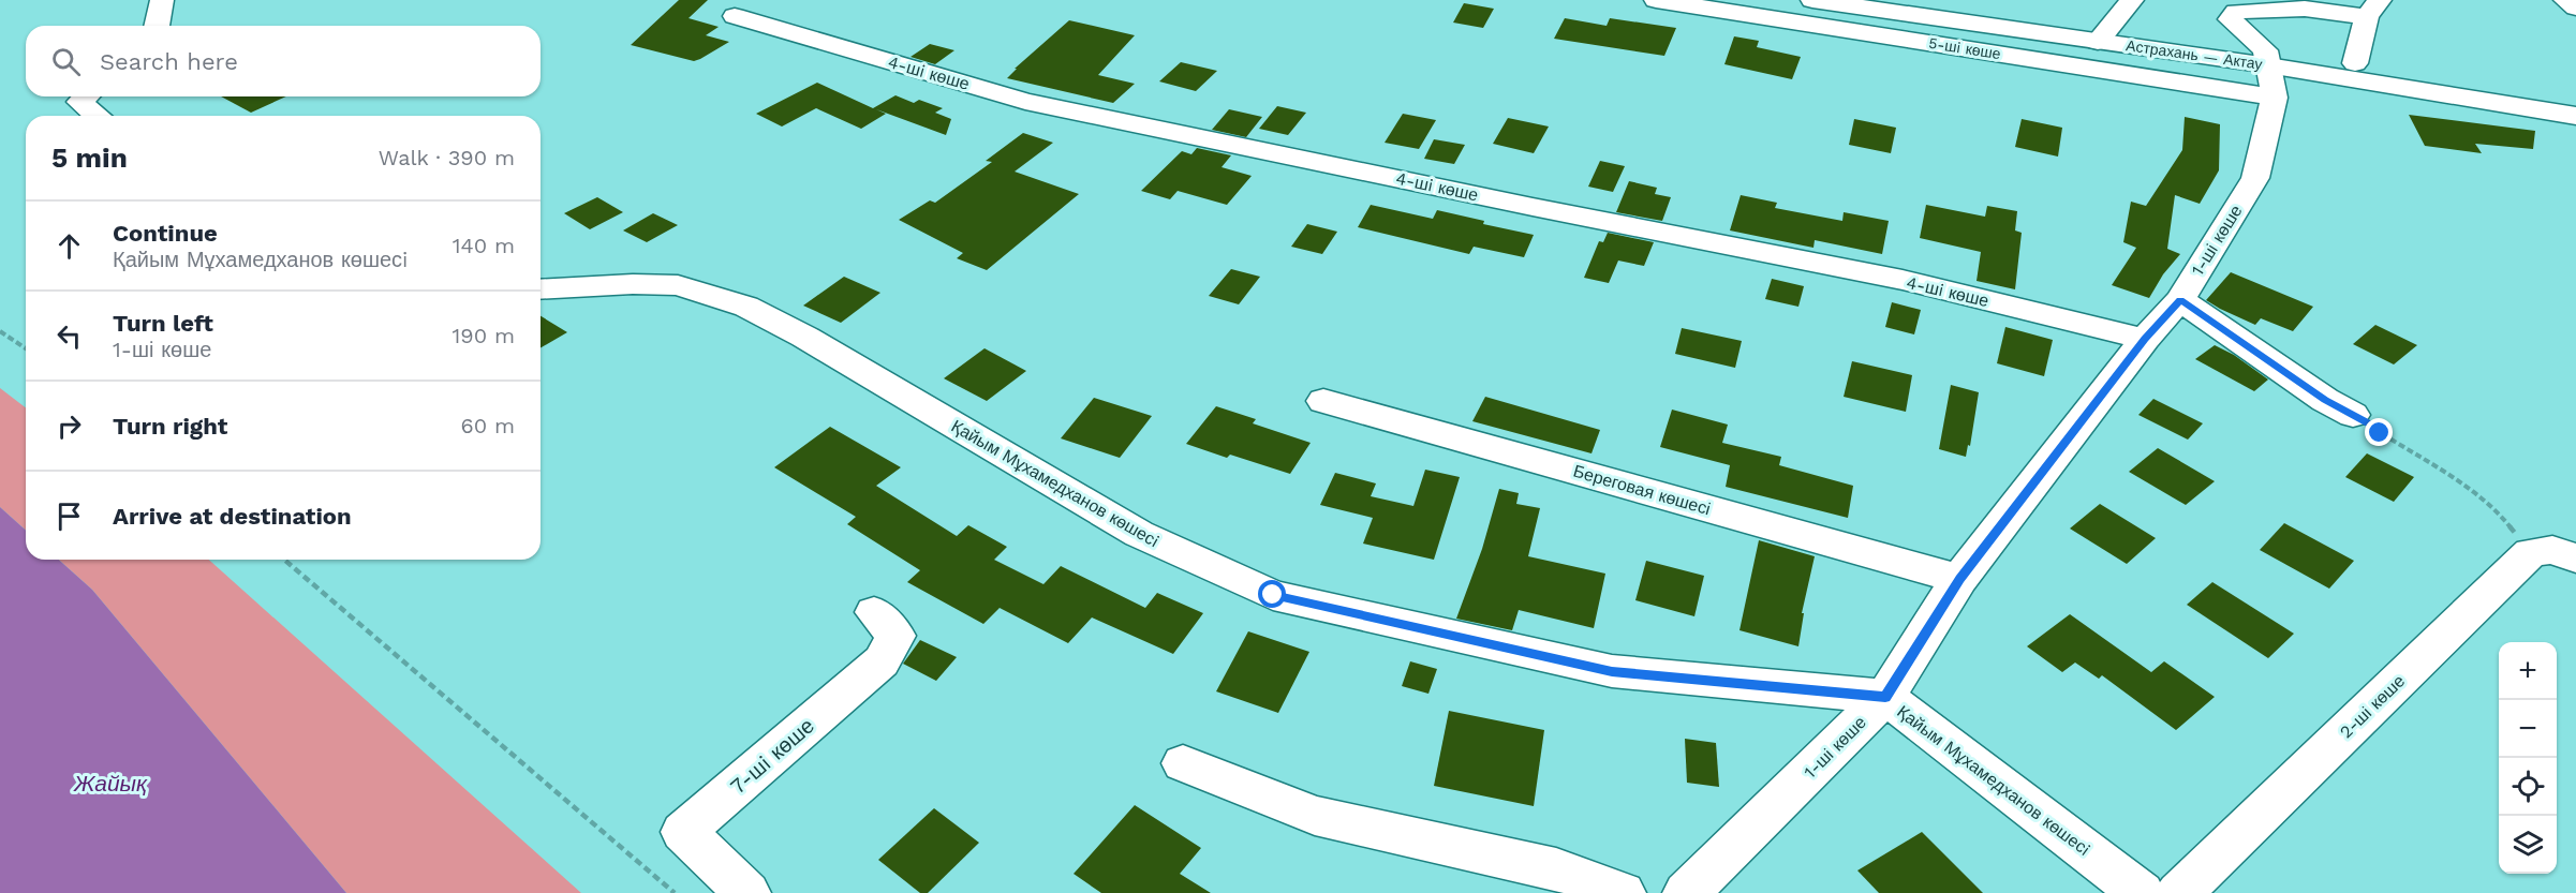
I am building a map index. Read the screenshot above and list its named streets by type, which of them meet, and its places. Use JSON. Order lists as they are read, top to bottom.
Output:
{
  "streets": {
    "main road": [
      "5-шi көше",
      "Астрахань — Актау",
      "4-шi көше",
      "1-ші көше",
      "Қайым Мұхамедханов көшесi",
      "Береговая көшесі",
      "2-ші көше",
      "7-шi көше"
    ]
  },
  "crossings": [
    ["5-шi көше", "Астрахань — Актау"],
    ["5-шi көше", "1-ші көше"],
    ["Астрахань — Актау", "1-ші көше"],
    ["4-шi көше", "1-ші көше"],
    ["1-ші көше", "Қайым Мұхамедханов көшесi"],
    ["1-ші көше", "Береговая көшесі"]
  ],
  "water": ["Жайық"],
  "page": {
    "search": "Search here",
    "heading": ["5 min", "Walk · 390 m"],
    "list": [
      ["Continue", "Қайым Мұхамедханов көшесi", "140 m"],
      ["Turn left", "1-ші көше", "190 m"],
      ["Turn right", "60 m"],
      "Arrive at destination"
    ],
    "map_buttons": ["+", "−"]
  }
}
